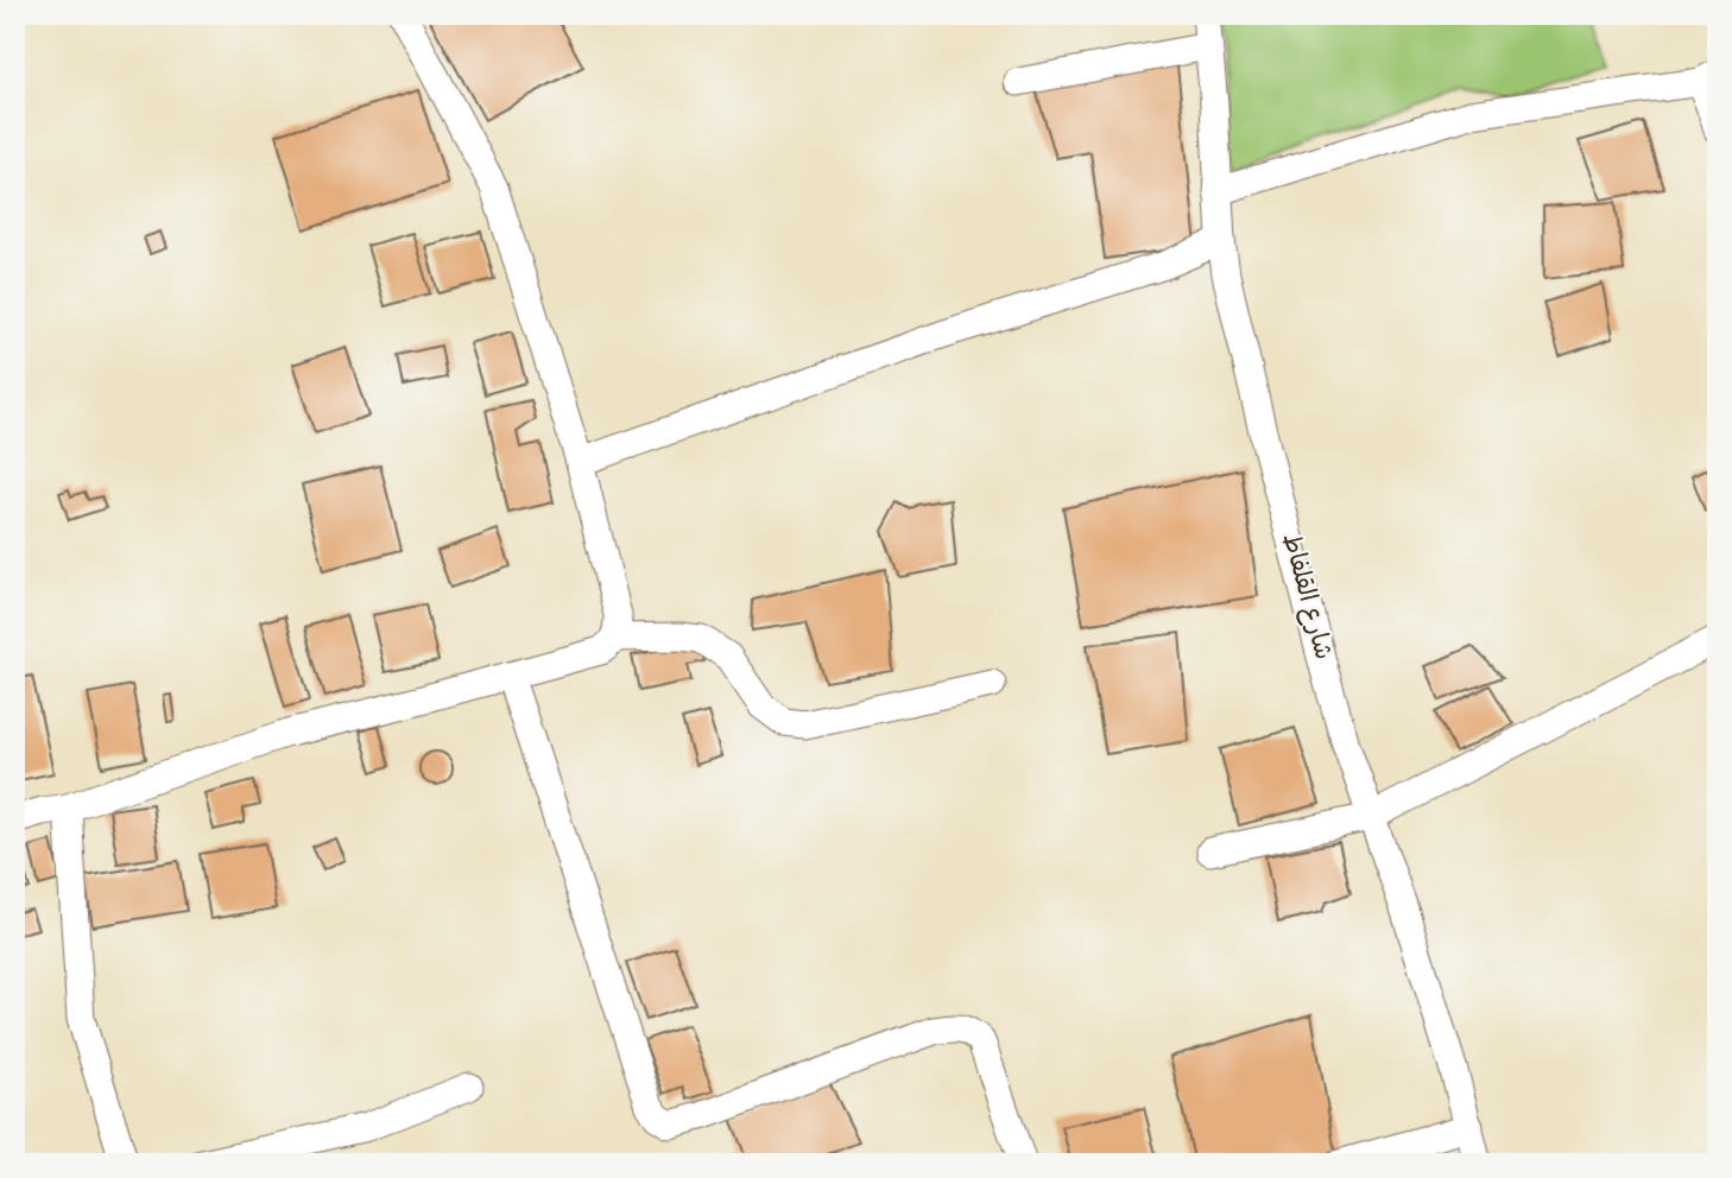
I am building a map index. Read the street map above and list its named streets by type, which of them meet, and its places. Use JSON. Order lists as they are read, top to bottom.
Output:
{
  "streets": {
    "street": ["شارع القلفاط"]
  }
}
